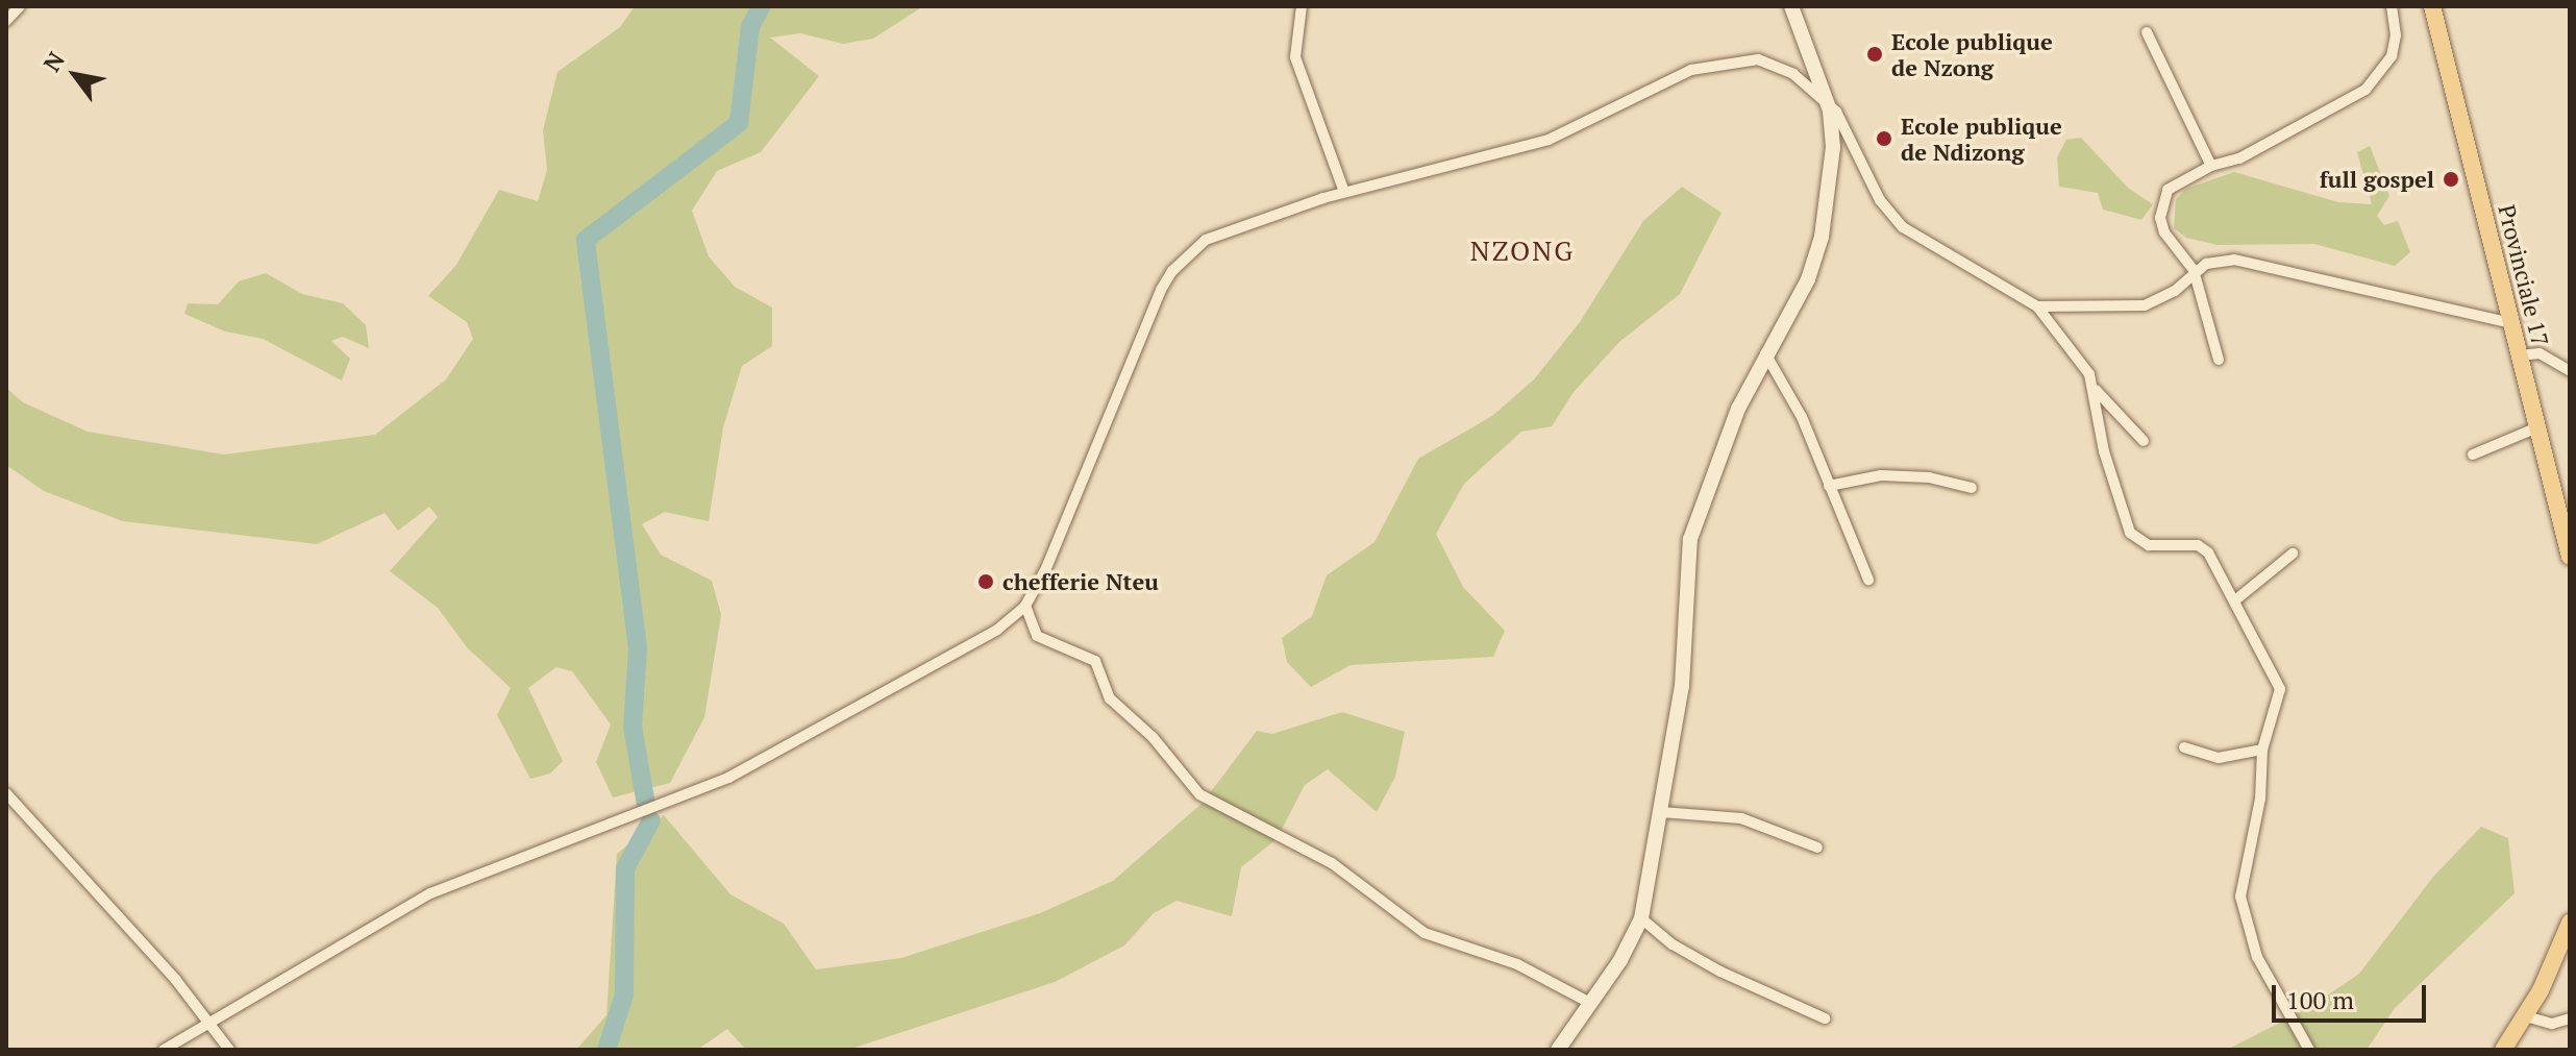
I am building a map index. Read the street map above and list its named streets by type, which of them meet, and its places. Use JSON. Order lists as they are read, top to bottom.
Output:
{
  "streets": {
    "main road": ["Provinciale 17"]
  },
  "districts": ["NZONG"],
  "places": [
    "Ecole publique de Nzong",
    "Ecole publique de Ndizong",
    "full gospel",
    "chefferie Nteu"
  ],
  "scale_bar": "100 m",
  "north": "top left"
}
